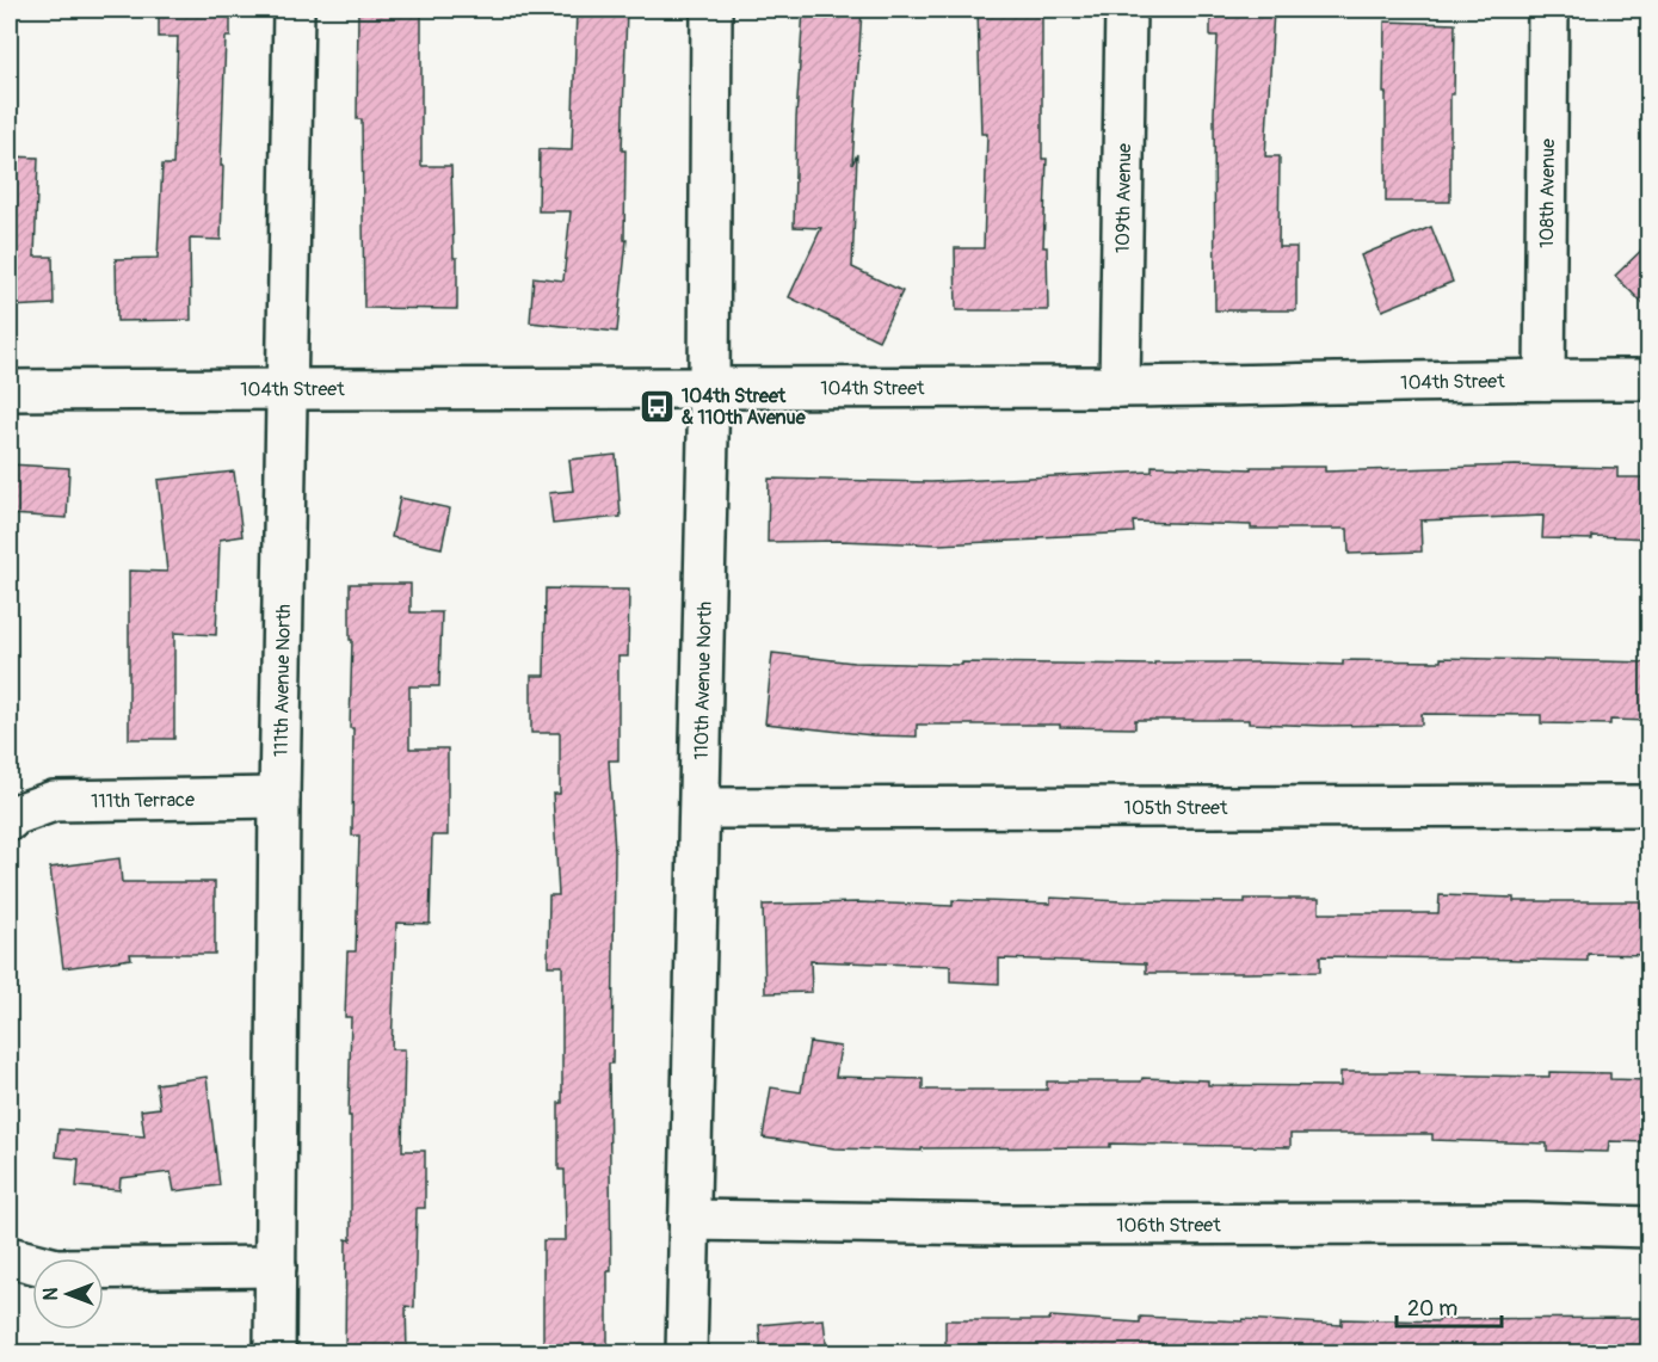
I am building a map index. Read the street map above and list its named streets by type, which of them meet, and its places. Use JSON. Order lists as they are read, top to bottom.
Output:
{
  "streets": {
    "street": [
      "108th Avenue",
      "109th Avenue",
      "104th Street",
      "111th Avenue North",
      "110th Avenue North",
      "111th Terrace",
      "105th Street",
      "106th Street"
    ]
  },
  "crossings": [
    ["108th Avenue", "104th Street"],
    ["109th Avenue", "104th Street"],
    ["104th Street", "111th Avenue North"],
    ["104th Street", "110th Avenue North"],
    ["111th Avenue North", "111th Terrace"],
    ["110th Avenue North", "105th Street"],
    ["110th Avenue North", "106th Street"]
  ],
  "places": {
    "bus stop": ["104th Street & 110th Avenue"]
  },
  "scale_bar": "20 m",
  "north": "left"
}
